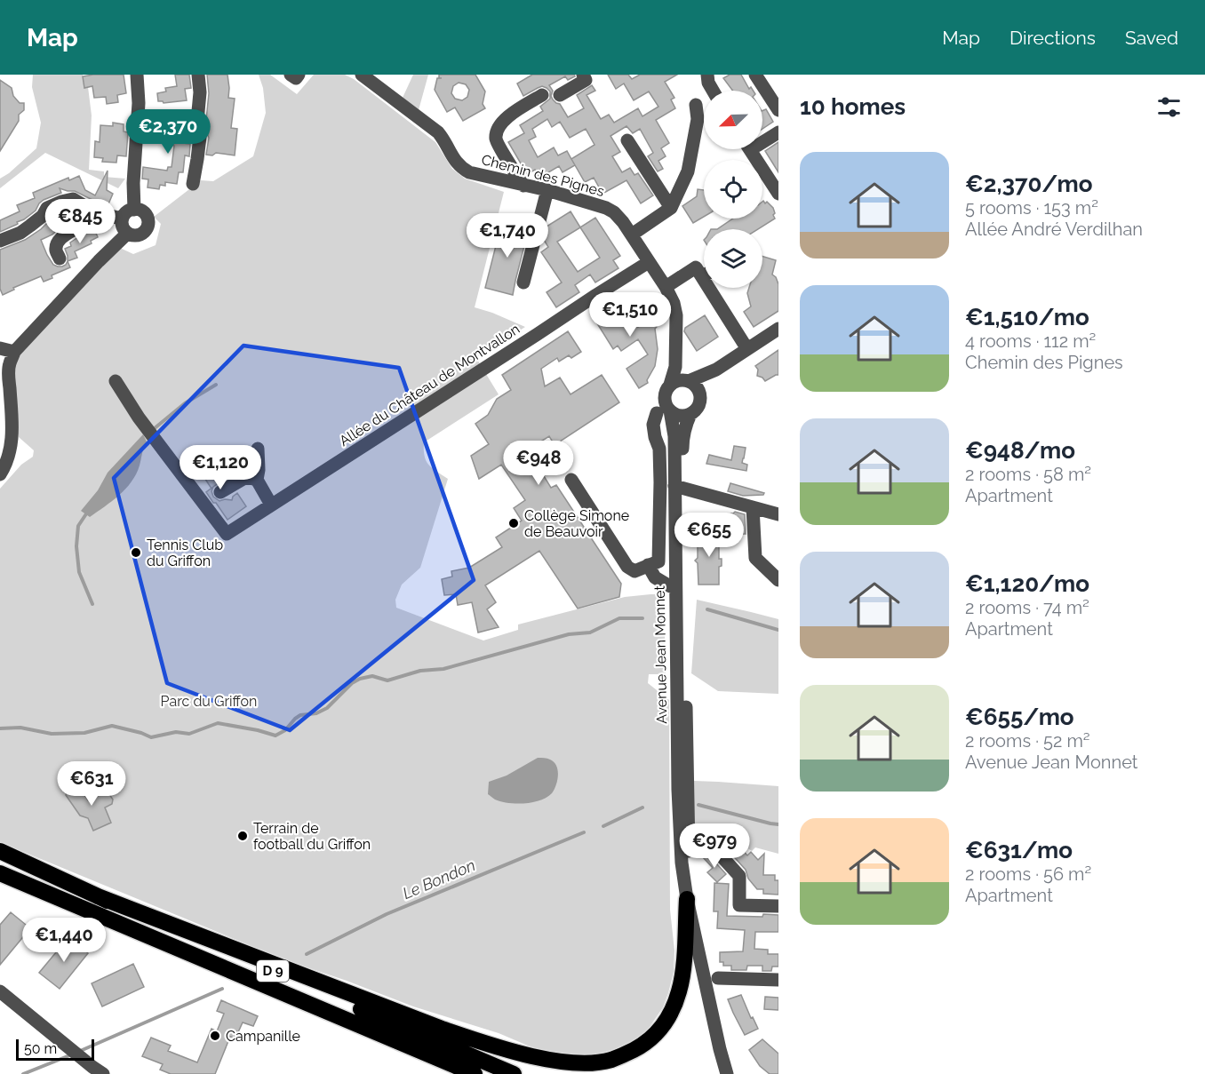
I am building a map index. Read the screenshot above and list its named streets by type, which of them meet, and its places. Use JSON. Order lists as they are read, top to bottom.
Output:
{
  "streets": {
    "highway": ["D 9"],
    "street": ["Chemin des Pignes", "Allée du Château de Montvallon", "Avenue Jean Monnet"]
  },
  "crossings": [
    ["Chemin des Pignes", "Allée du Château de Montvallon"],
    ["Chemin des Pignes", "Avenue Jean Monnet"]
  ],
  "water": ["Le Bondon"],
  "parks": ["Parc du Griffon"],
  "places": [
    "Collège Simone de Beauvoir",
    "Tennis Club du Griffon",
    "Terrain de football du Griffon",
    "Campanille"
  ],
  "scale_bar": "50 m",
  "north": "bottom left",
  "page": {
    "header": "Map",
    "nav": ["Map", "Directions", "Saved"],
    "heading": "10 homes",
    "price": [
      "€2,370",
      "€845",
      "€1,740",
      "€1,510",
      "€948",
      "€1,120",
      "€655",
      "€631",
      "€979",
      "€1,440"
    ],
    "list": [
      {
        "name": "€2,370/mo",
        "note": "5 rooms · 153 m² · Allée André Verdilhan"
      },
      {
        "name": "€1,510/mo",
        "note": "4 rooms · 112 m² · Chemin des Pignes"
      },
      {
        "name": "€948/mo",
        "note": "2 rooms · 58 m² · Apartment"
      },
      {
        "name": "€1,120/mo",
        "note": "2 rooms · 74 m² · Apartment"
      },
      {
        "name": "€655/mo",
        "note": "2 rooms · 52 m² · Avenue Jean Monnet"
      },
      {
        "name": "€631/mo",
        "note": "2 rooms · 56 m² · Apartment"
      }
    ],
    "scale": "50 m"
  }
}
